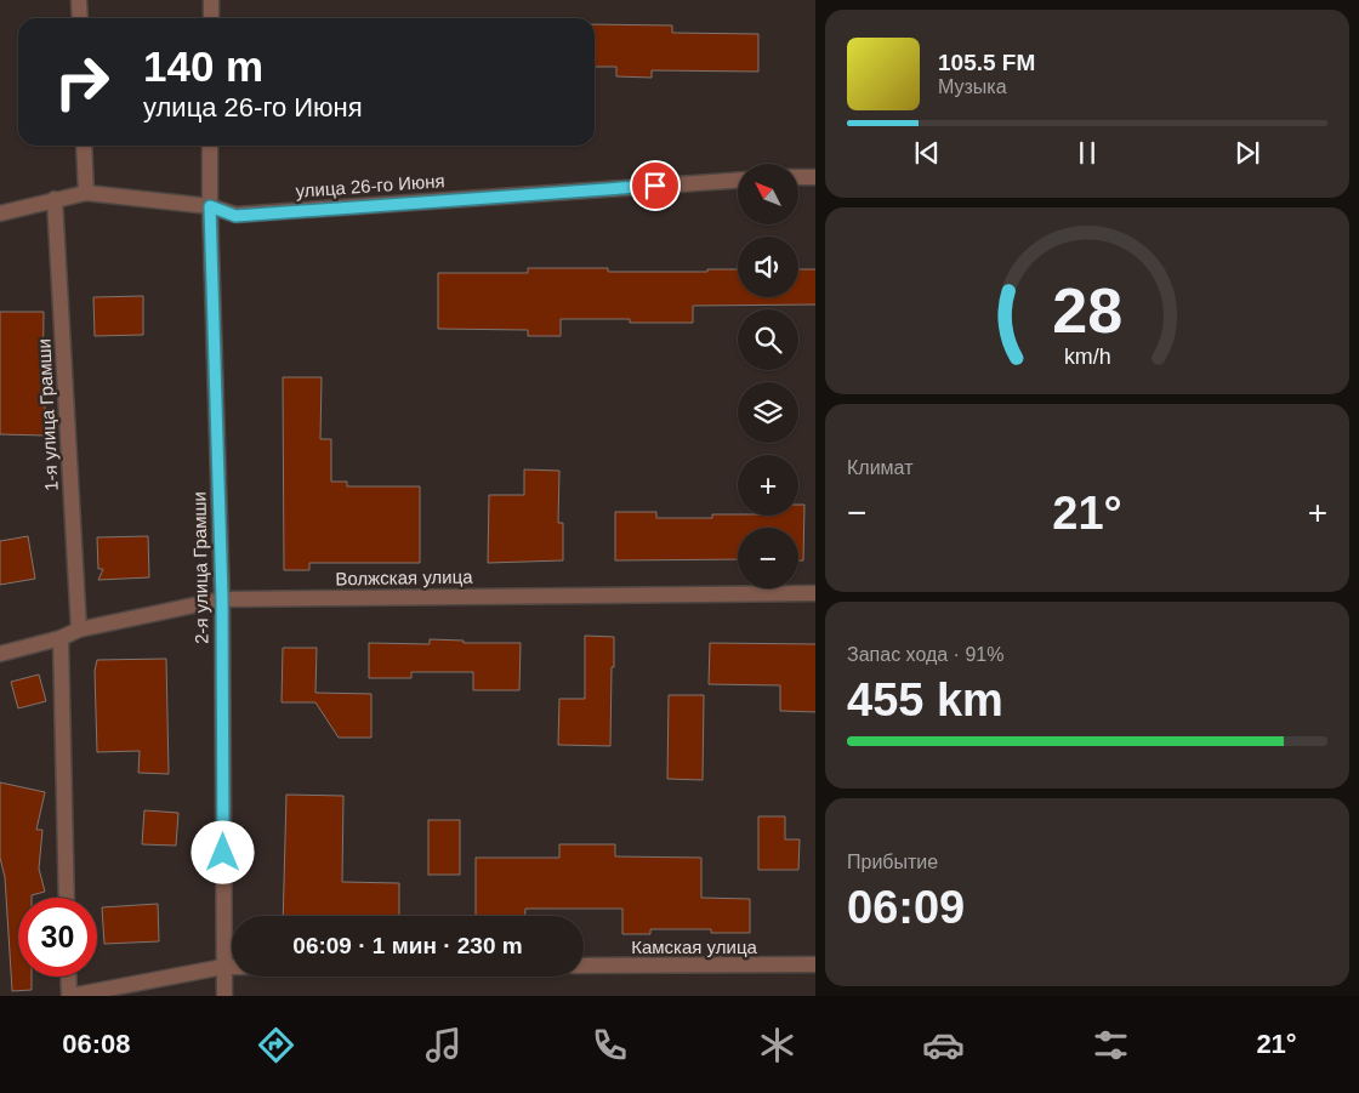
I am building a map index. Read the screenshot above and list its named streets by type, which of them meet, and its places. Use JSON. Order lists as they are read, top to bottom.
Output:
{
  "streets": {
    "street": [
      "улица 26-го Июня",
      "1-я улица Грамши",
      "2-я улица Грамши",
      "Волжская улица",
      "Камская улица"
    ]
  },
  "crossings": [
    ["улица 26-го Июня", "1-я улица Грамши"],
    ["улица 26-го Июня", "2-я улица Грамши"],
    ["1-я улица Грамши", "Волжская улица"],
    ["2-я улица Грамши", "Волжская улица"]
  ],
  "north": "top left",
  "page": {
    "turn": ["140 m", "улица 26-го Июня"],
    "song": ["105.5 FM", "Музыка"],
    "map_buttons": ["+", "−"],
    "tile": [
      "Климат",
      ["Запас хода · 91%", "455 km"],
      ["Прибытие", "06:09"]
    ],
    "heat": ["−", "21°", "+"],
    "limit": "30",
    "trip": "06:09 · 1 мин · 230 m",
    "tabs": ["06:08", "21°"],
    "gauge": ["28", "km/h"]
  }
}
